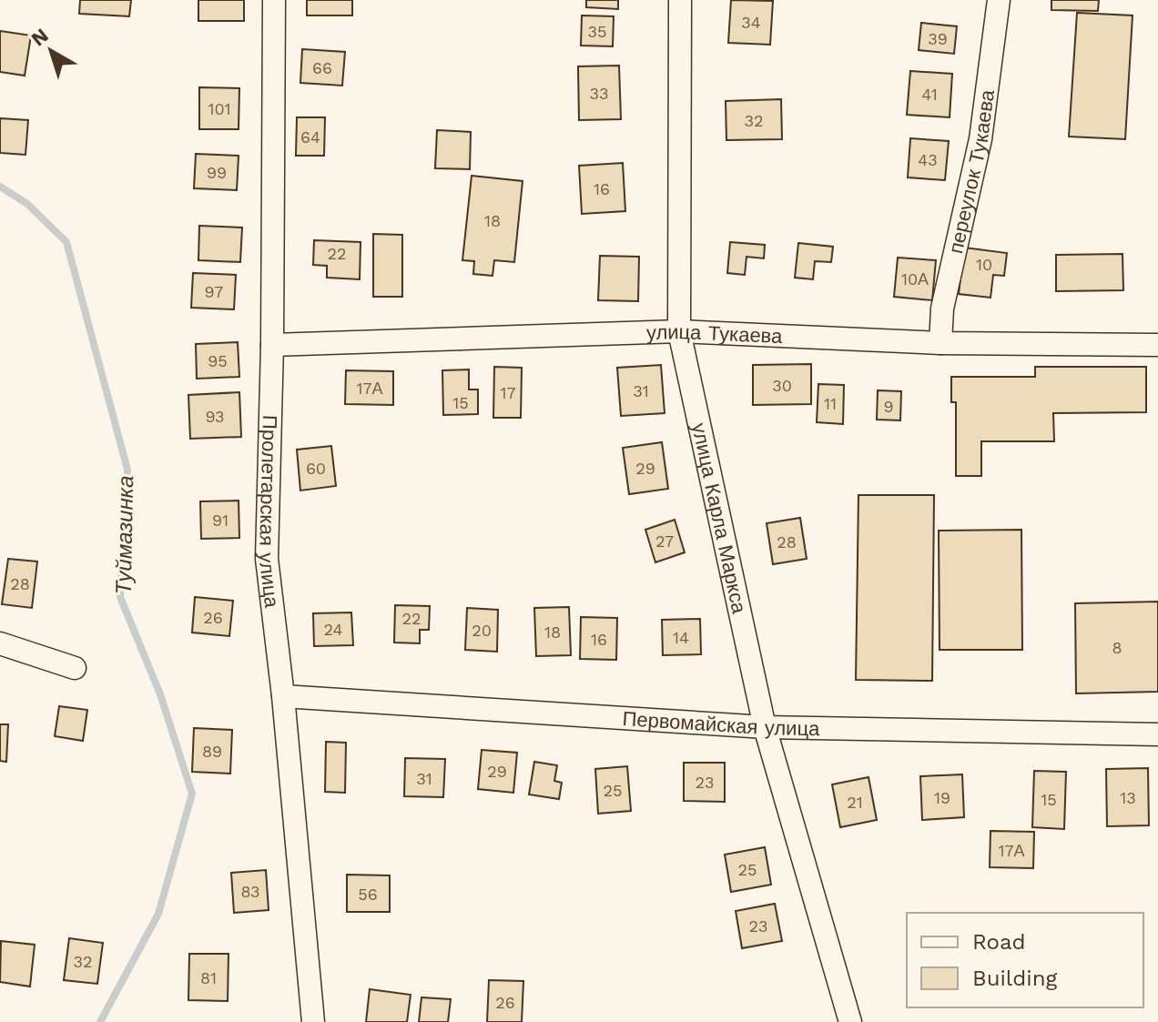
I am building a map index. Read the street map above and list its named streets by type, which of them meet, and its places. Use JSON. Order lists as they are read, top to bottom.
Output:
{
  "streets": {
    "street": [
      "переулок Тукаева",
      "улица Тукаева",
      "Пролетарская улица",
      "улица Карла Маркса",
      "Первомайская улица"
    ]
  },
  "crossings": [
    ["переулок Тукаева", "улица Тукаева"],
    ["улица Тукаева", "Пролетарская улица"],
    ["улица Тукаева", "улица Карла Маркса"],
    ["Пролетарская улица", "Первомайская улица"],
    ["улица Карла Маркса", "Первомайская улица"]
  ],
  "water": ["Туймазинка"],
  "house_numbers": [
    "34",
    "35",
    "39",
    "66",
    "33",
    "41",
    "101",
    "32",
    "64",
    "43",
    "99",
    "16",
    "18",
    "22",
    "10",
    "10А",
    "97",
    "95",
    "30",
    "17А",
    "31",
    "17",
    "15",
    "11",
    "9",
    "93",
    "60",
    "29",
    "91",
    "27",
    "28",
    "28",
    "26",
    "22",
    "24",
    "20",
    "18",
    "14",
    "16",
    "8",
    "89",
    "29",
    "31",
    "23",
    "25",
    "19",
    "13",
    "15",
    "21",
    "17А",
    "25",
    "83",
    "56",
    "23",
    "32",
    "81",
    "26"
  ],
  "legend": ["Road", "Building"],
  "north": "top left"
}
